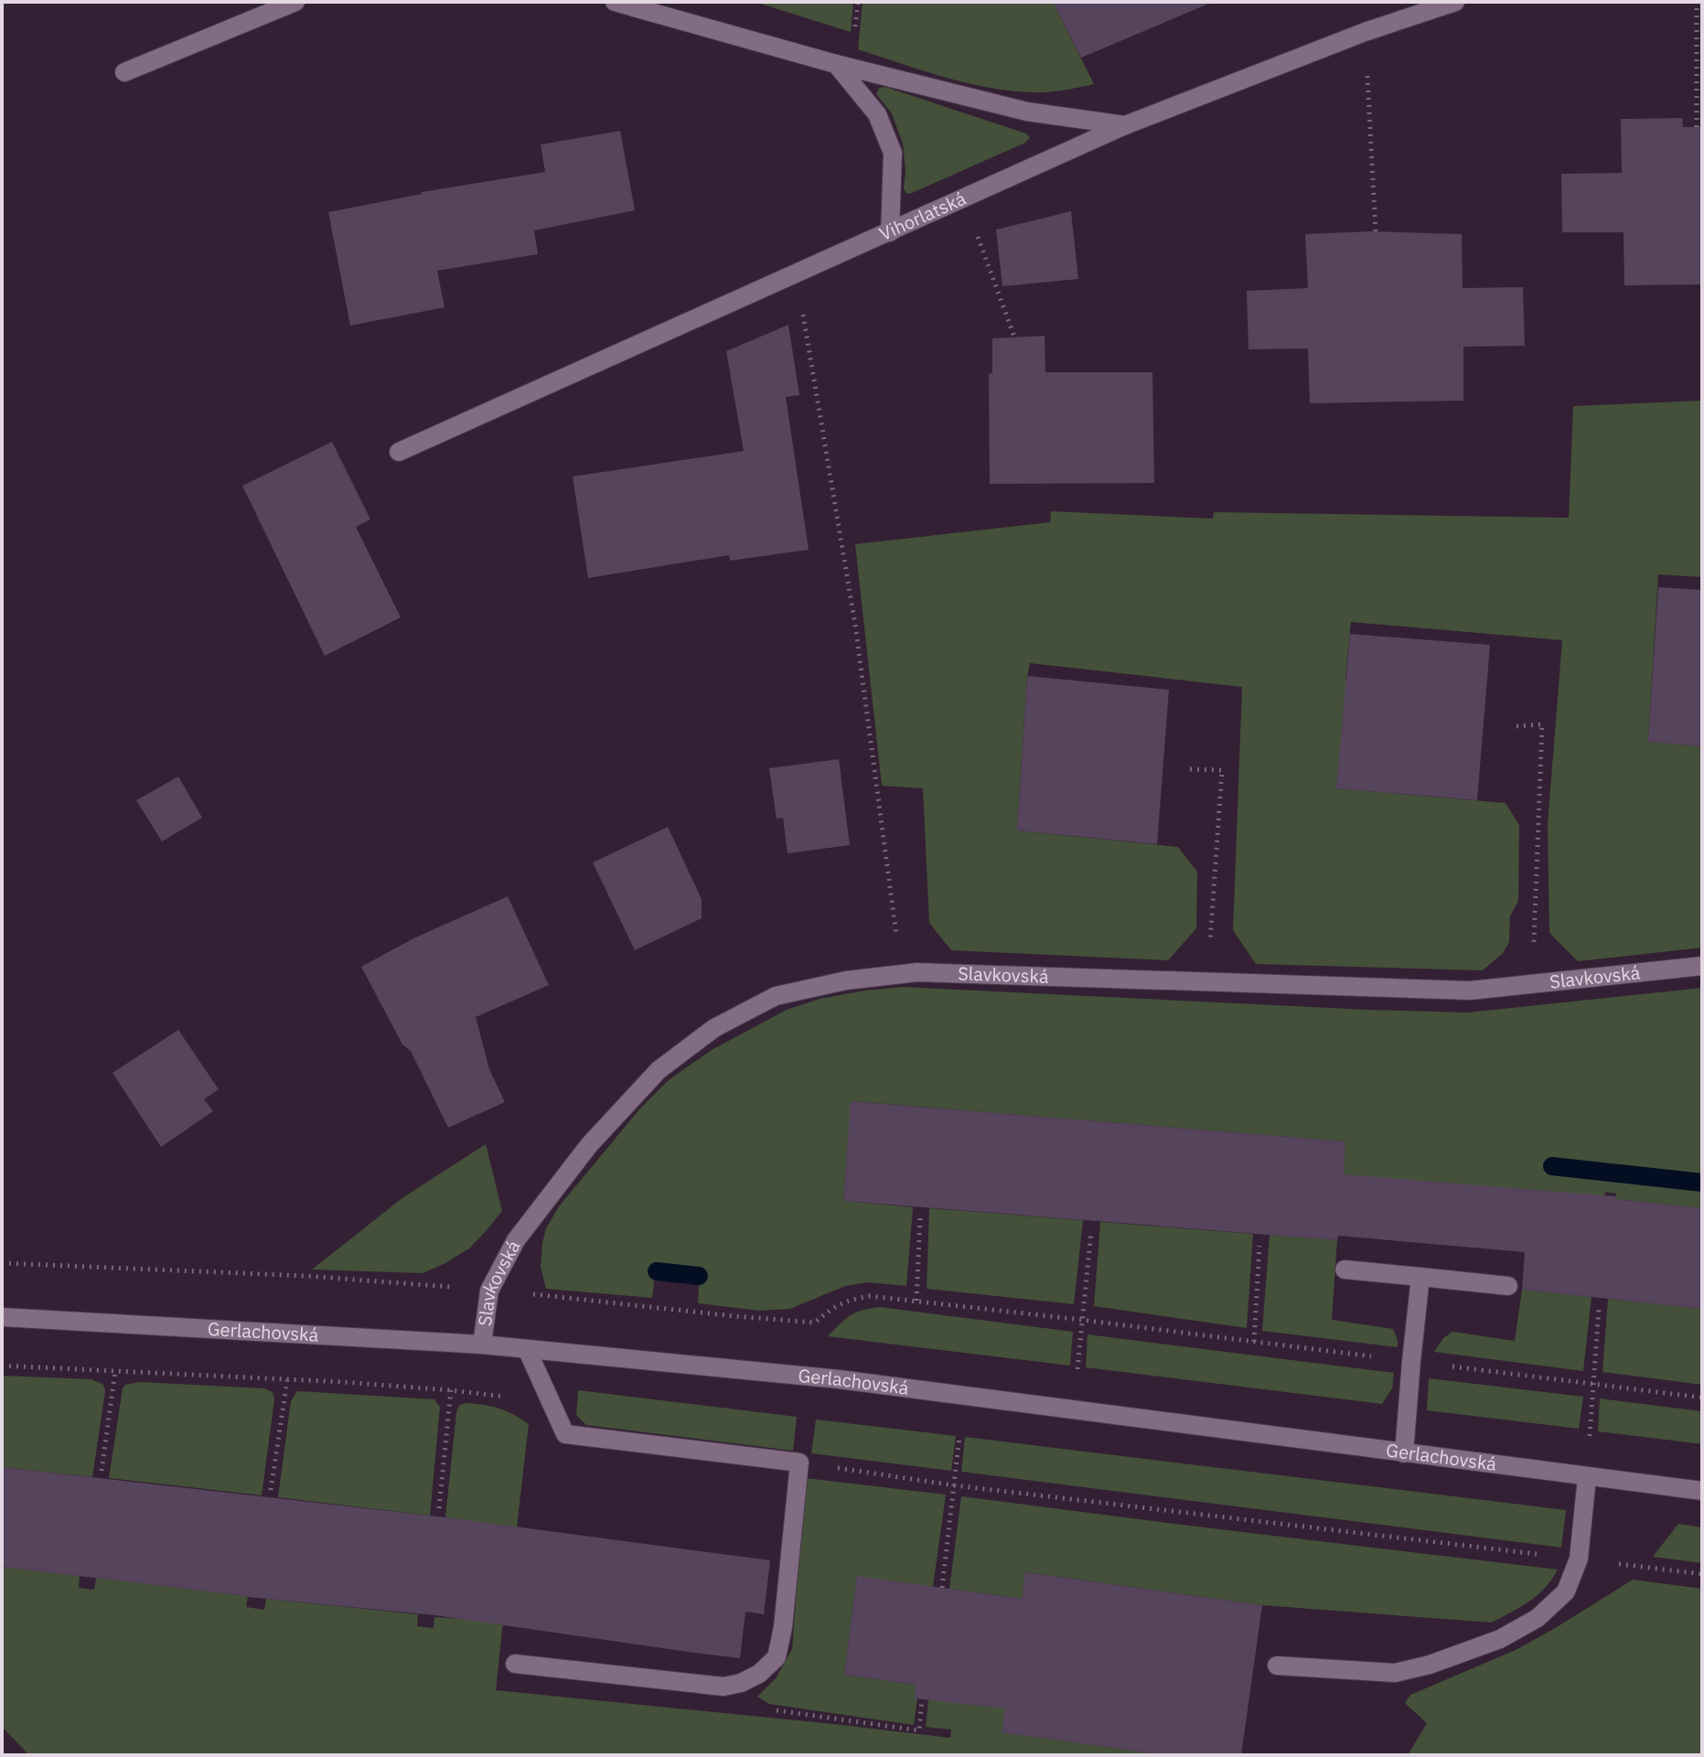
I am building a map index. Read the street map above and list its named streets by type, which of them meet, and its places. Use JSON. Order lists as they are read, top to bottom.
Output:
{
  "streets": {
    "street": ["Vihorlatská", "Slavkovská", "Gerlachovská"]
  },
  "crossings": [
    ["Slavkovská", "Gerlachovská"]
  ]
}
